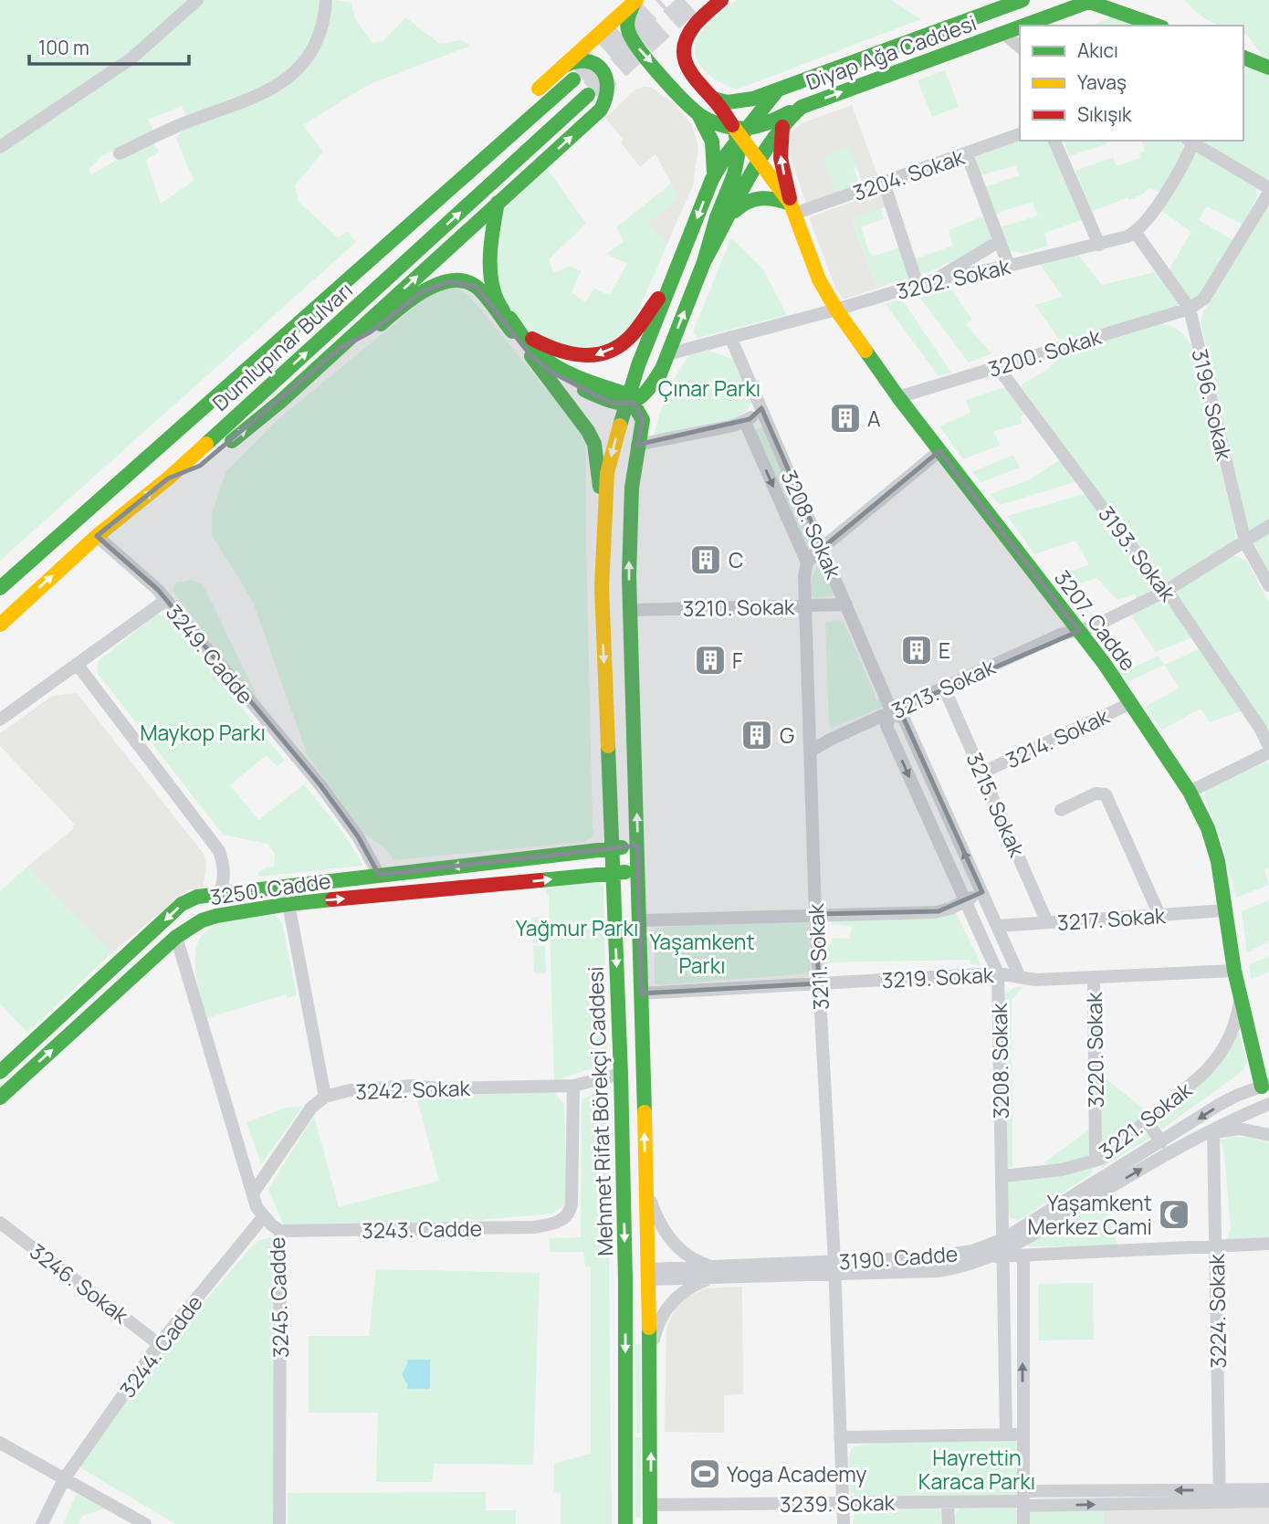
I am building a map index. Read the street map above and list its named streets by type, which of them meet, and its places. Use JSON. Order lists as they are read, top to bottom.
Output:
{
  "streets": {
    "main road": [
      "Diyap Ağa Caddesi",
      "Dumlupınar Bulvarı",
      "3207. Cadde",
      "3250. Cadde",
      "Mehmet Rifat Börekçi Caddesi"
    ],
    "street": [
      "3204. Sokak",
      "3202. Sokak",
      "3200. Sokak",
      "3196. Sokak",
      "3208. Sokak",
      "3193. Sokak",
      "3210. Sokak",
      "3249. Cadde",
      "3213. Sokak",
      "3214. Sokak",
      "3215. Sokak",
      "3217. Sokak",
      "3211. Sokak",
      "3219. Sokak",
      "3220. Sokak",
      "3242. Sokak",
      "3221. Sokak",
      "3243. Cadde",
      "3190. Cadde",
      "3246. Sokak",
      "3245. Cadde",
      "3224. Sokak",
      "3244. Cadde",
      "3239. Sokak"
    ]
  },
  "crossings": [
    ["Diyap Ağa Caddesi", "3207. Cadde"],
    ["Diyap Ağa Caddesi", "Mehmet Rifat Börekçi Caddesi"],
    ["3204. Sokak", "3207. Cadde"],
    ["3202. Sokak", "3196. Sokak"],
    ["3202. Sokak", "3208. Sokak"],
    ["3202. Sokak", "3207. Cadde"],
    ["3202. Sokak", "Mehmet Rifat Börekçi Caddesi"],
    ["Dumlupınar Bulvarı", "3249. Cadde"],
    ["3200. Sokak", "3196. Sokak"],
    ["3200. Sokak", "3193. Sokak"],
    ["3200. Sokak", "3207. Cadde"],
    ["3196. Sokak", "3213. Sokak"],
    ["3208. Sokak", "3210. Sokak"],
    ["3208. Sokak", "3213. Sokak"],
    ["3208. Sokak", "3217. Sokak"],
    ["3208. Sokak", "3211. Sokak"],
    ["3208. Sokak", "3219. Sokak"],
    ["3208. Sokak", "3221. Sokak"],
    ["3208. Sokak", "3190. Cadde"],
    ["3193. Sokak", "3213. Sokak"],
    ["3210. Sokak", "3211. Sokak"],
    ["3210. Sokak", "Mehmet Rifat Börekçi Caddesi"],
    ["3207. Cadde", "3213. Sokak"],
    ["3207. Cadde", "3214. Sokak"],
    ["3207. Cadde", "3217. Sokak"],
    ["3207. Cadde", "3219. Sokak"],
    ["3207. Cadde", "Mehmet Rifat Börekçi Caddesi"],
    ["3207. Cadde", "3221. Sokak"],
    ["3207. Cadde", "3190. Cadde"],
    ["3249. Cadde", "3250. Cadde"],
    ["3213. Sokak", "3215. Sokak"],
    ["3213. Sokak", "3211. Sokak"],
    ["3214. Sokak", "3215. Sokak"],
    ["3215. Sokak", "3217. Sokak"],
    ["3250. Cadde", "Mehmet Rifat Börekçi Caddesi"],
    ["3250. Cadde", "3245. Cadde"],
    ["3211. Sokak", "3219. Sokak"],
    ["3211. Sokak", "3190. Cadde"],
    ["3211. Sokak", "3239. Sokak"],
    ["3219. Sokak", "3220. Sokak"],
    ["3219. Sokak", "Mehmet Rifat Börekçi Caddesi"],
    ["3220. Sokak", "3221. Sokak"],
    ["3242. Sokak", "Mehmet Rifat Börekçi Caddesi"],
    ["3242. Sokak", "3243. Cadde"],
    ["3242. Sokak", "3245. Cadde"],
    ["Mehmet Rifat Börekçi Caddesi", "3190. Cadde"],
    ["Mehmet Rifat Börekçi Caddesi", "3239. Sokak"],
    ["3243. Cadde", "3245. Cadde"],
    ["3246. Sokak", "3244. Cadde"],
    ["3245. Cadde", "3244. Cadde"],
    ["3224. Sokak", "3239. Sokak"]
  ],
  "parks": [
    "Çınar Parkı",
    "Maykop Parkı",
    "Yağmur Parkı",
    "Yaşamkent Parkı",
    "Hayrettin Karaca Parkı"
  ],
  "places": {
    "building": [
      "A",
      "C",
      "E",
      "F",
      "G"
    ],
    "mosque": ["Yaşamkent Merkez Cami"],
    "sports": ["Yoga Academy"]
  },
  "legend": ["Akıcı", "Yavaş", "Sıkışık"],
  "scale_bar": "100 m"
}
